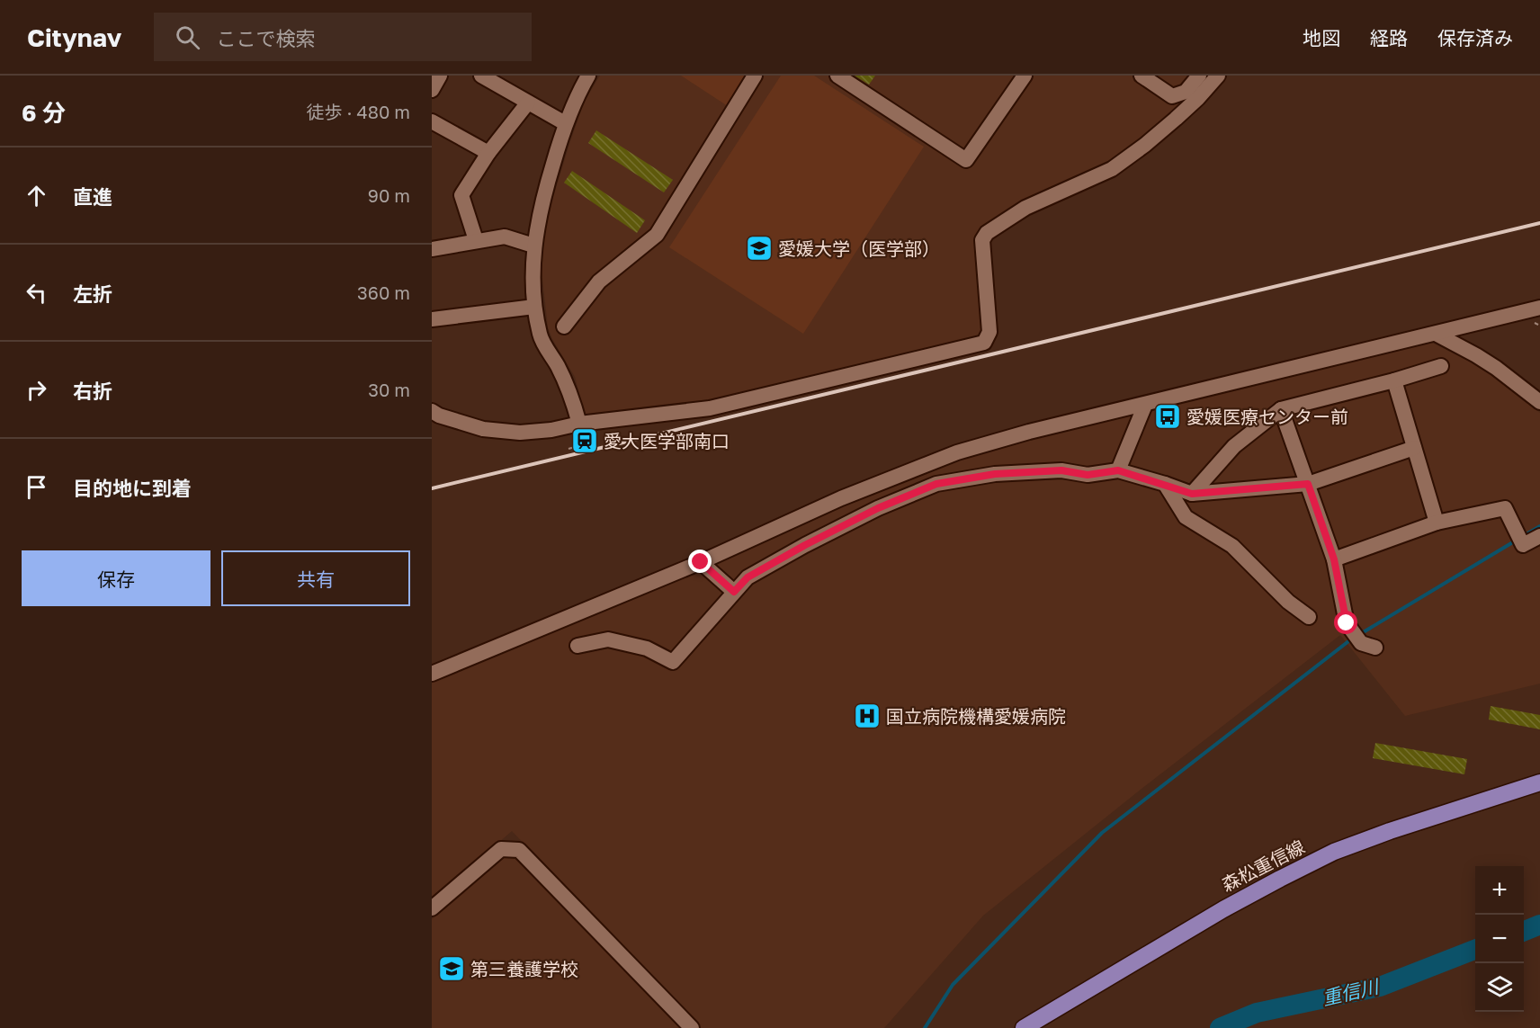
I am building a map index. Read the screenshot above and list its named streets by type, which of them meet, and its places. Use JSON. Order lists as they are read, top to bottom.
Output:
{
  "streets": {
    "main road": ["森松重信線"]
  },
  "water": ["重信川"],
  "places": {
    "school or university": ["愛媛大学（医学部）", "第三養護学校"],
    "bus stop": ["愛媛医療センター前"],
    "station": ["愛大医学部南口"],
    "hospital": ["国立病院機構愛媛病院"]
  },
  "page": {
    "header": "Citynav",
    "search": "ここで検索",
    "nav": ["地図", "経路", "保存済み"],
    "heading": ["6 分", "徒歩 · 480 m"],
    "list": [
      ["直進", "90 m"],
      ["左折", "360 m"],
      ["右折", "30 m"],
      "目的地に到着"
    ],
    "buttons": ["保存", "共有"],
    "map_buttons": ["+", "−"]
  }
}
